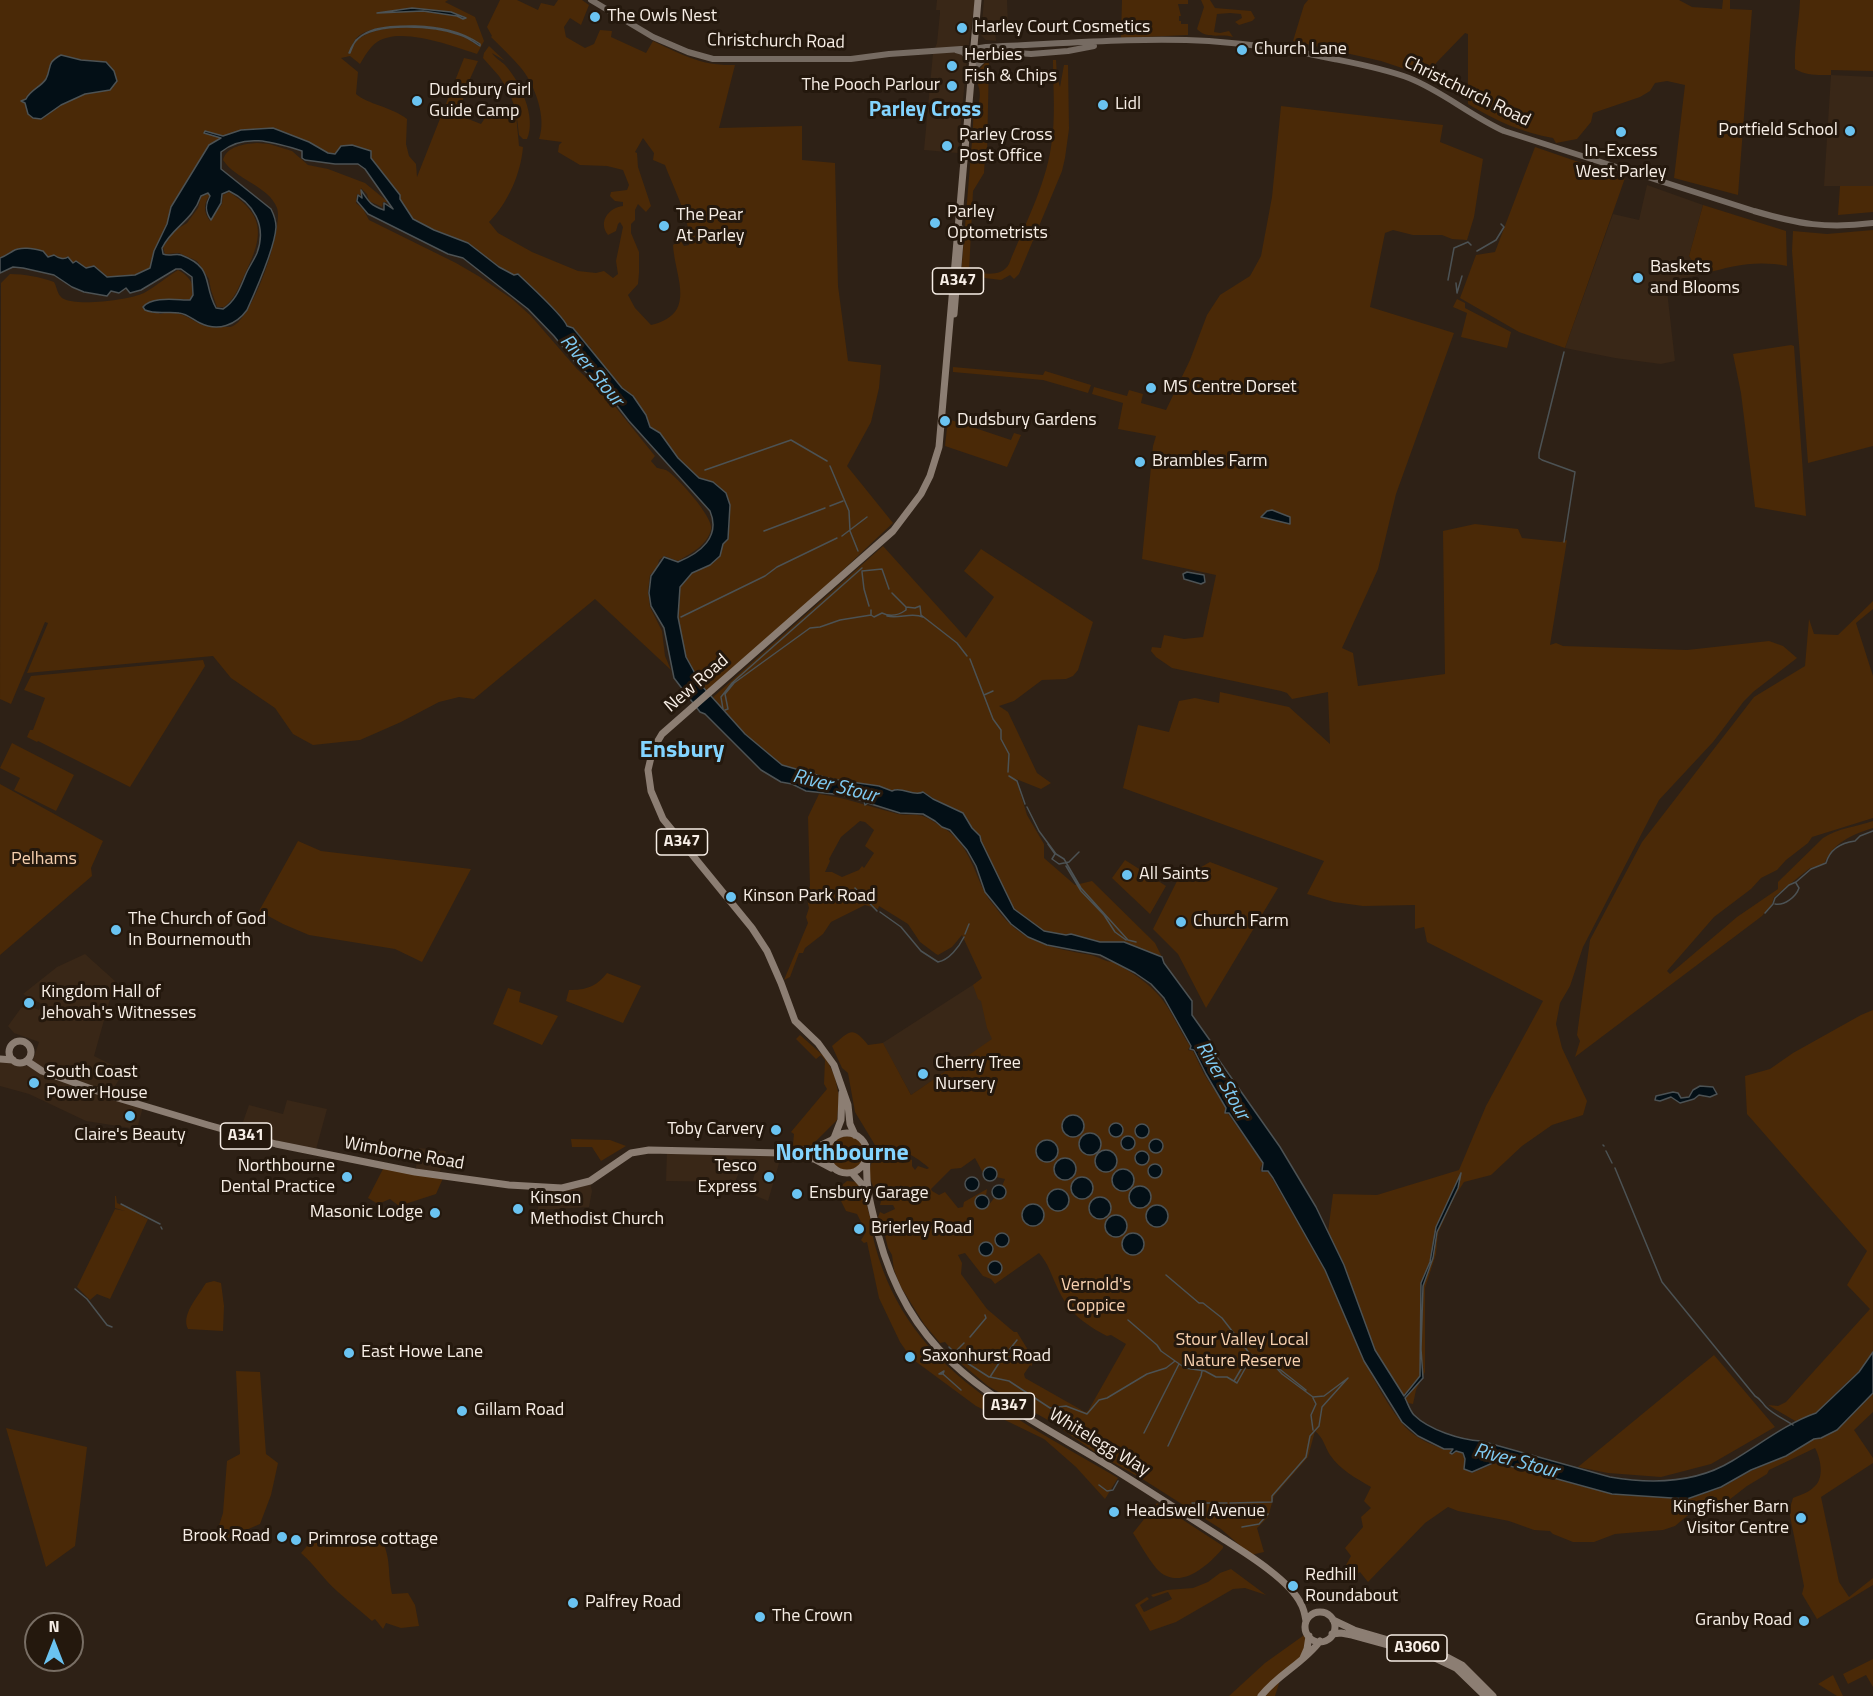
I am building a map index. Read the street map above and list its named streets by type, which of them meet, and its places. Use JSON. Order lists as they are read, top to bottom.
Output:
{
  "streets": {
    "main road": [
      "Christchurch Road",
      "A347",
      "New Road",
      "A341",
      "Wimborne Road",
      "Whitelegg Way",
      "A3060"
    ]
  },
  "crossings": [
    ["Christchurch Road", "New Road"],
    ["New Road", "Wimborne Road"],
    ["New Road", "Whitelegg Way"],
    ["Wimborne Road", "Whitelegg Way"],
    ["Whitelegg Way", "A3060"]
  ],
  "districts": ["Parley Cross", "Ensbury", "Northbourne"],
  "water": ["River Stour"],
  "parks": ["Pelhams", "Vernold's Coppice", "Stour Valley Local Nature Reserve"],
  "places": [
    "The Owls Nest",
    "Harley Court Cosmetics",
    "Church Lane",
    "Herbies Fish & Chips",
    "The Pooch Parlour",
    "Dudsbury Girl Guide Camp",
    "Lidl",
    "Portfield School",
    "In-Excess West Parley",
    "Parley Cross Post Office",
    "Parley Optometrists",
    "The Pear At Parley",
    "Baskets and Blooms",
    "MS Centre Dorset",
    "Dudsbury Gardens",
    "Brambles Farm",
    "All Saints",
    "Kinson Park Road",
    "Church Farm",
    "The Church of God In Bournemouth",
    "Kingdom Hall of Jehovah's Witnesses",
    "Cherry Tree Nursery",
    "South Coast Power House",
    "Claire's Beauty",
    "Toby Carvery",
    "Northbourne Dental Practice",
    "Tesco Express",
    "Ensbury Garage",
    "Kinson Methodist Church",
    "Masonic Lodge",
    "Brierley Road",
    "East Howe Lane",
    "Saxonhurst Road",
    "Gillam Road",
    "Headswell Avenue",
    "Kingfisher Barn Visitor Centre",
    "Brook Road",
    "Primrose cottage",
    "Redhill Roundabout",
    "Palfrey Road",
    "The Crown",
    "Granby Road"
  ],
  "north": "top"
}
